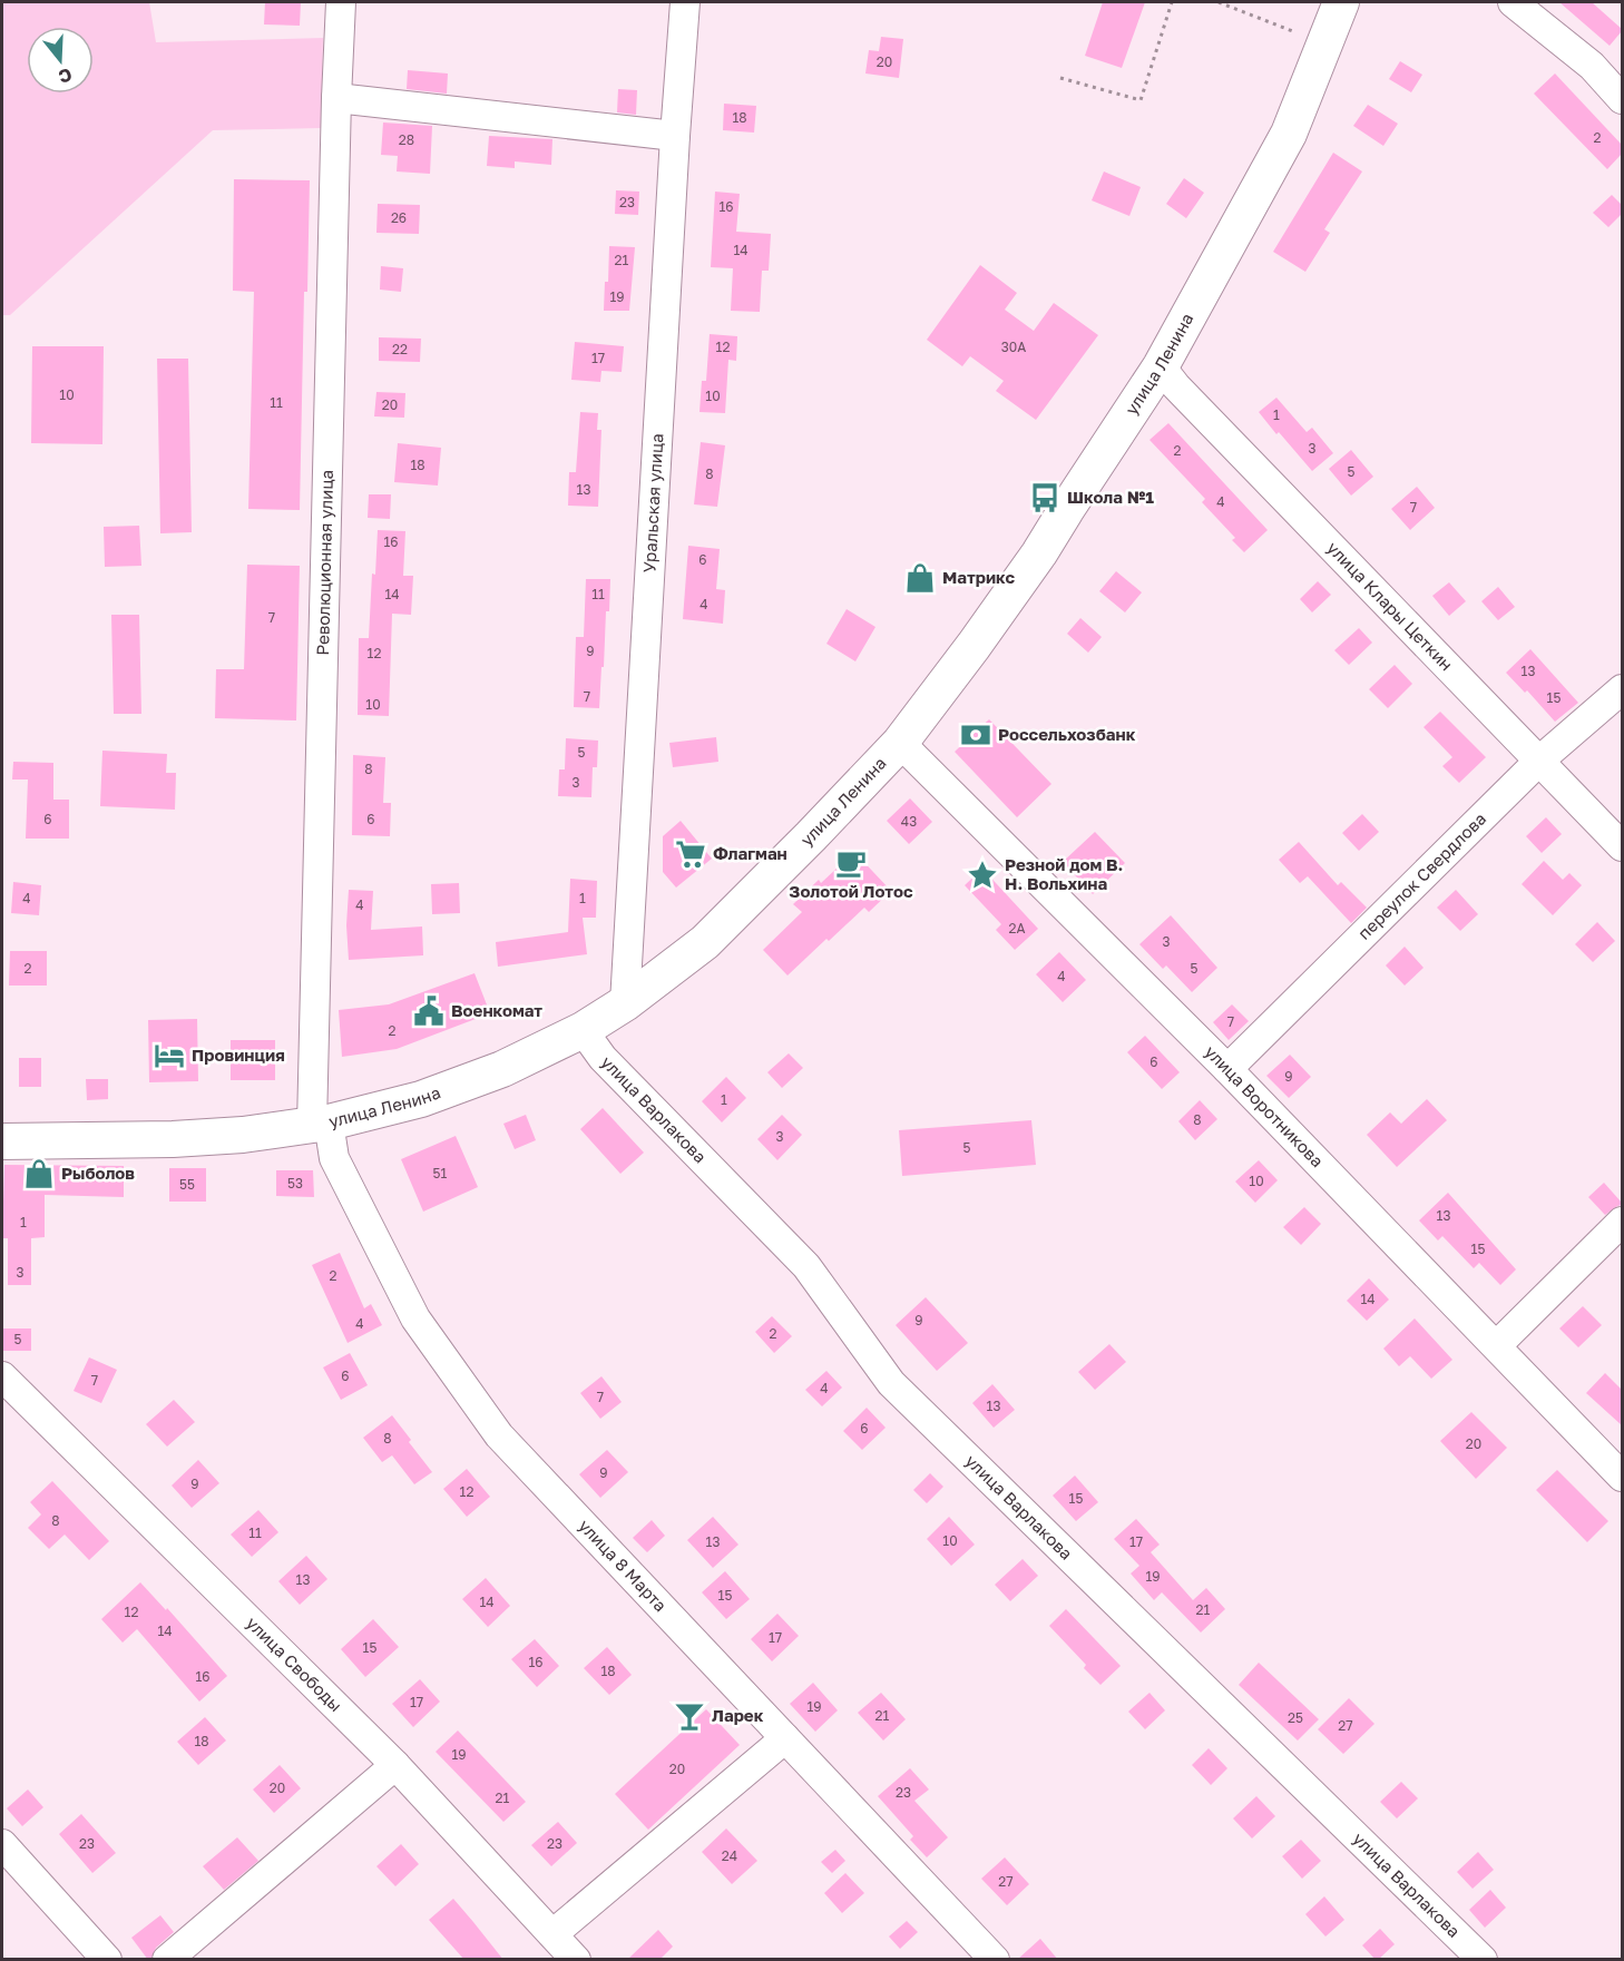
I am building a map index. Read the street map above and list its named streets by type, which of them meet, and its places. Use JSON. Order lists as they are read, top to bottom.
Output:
{
  "streets": {
    "main road": ["улица Ленина"],
    "street": [
      "Уральская улица",
      "Революционная улица",
      "улица Клары Цеткин",
      "переулок Свердлова",
      "улица Воротникова",
      "улица Варлакова",
      "улица 8 Марта",
      "улица Свободы"
    ]
  },
  "crossings": [
    ["улица Ленина", "Уральская улица"],
    ["улица Ленина", "Революционная улица"],
    ["улица Ленина", "улица Клары Цеткин"],
    ["улица Ленина", "улица Воротникова"],
    ["улица Ленина", "улица Варлакова"],
    ["улица Ленина", "улица 8 Марта"],
    ["Революционная улица", "улица 8 Марта"],
    ["улица Клары Цеткин", "переулок Свердлова"],
    ["переулок Свердлова", "улица Воротникова"]
  ],
  "places": {
    "bus stop": ["Школа №1"],
    "shop": ["Матрикс", "Рыболов"],
    "bank": ["Россельхозбанк"],
    "supermarket": ["Флагман"],
    "cafe": ["Золотой Лотос"],
    "place": ["Резной дом В. Н. Вольхина"],
    "public building": ["Военкомат"],
    "hotel": ["Провинция"],
    "bar": ["Ларек"]
  },
  "house_numbers": [
    "20",
    "18",
    "2",
    "28",
    "23",
    "16",
    "26",
    "14",
    "21",
    "19",
    "12",
    "30А",
    "22",
    "17",
    "10",
    "10",
    "11",
    "20",
    "1",
    "3",
    "2",
    "18",
    "5",
    "8",
    "13",
    "4",
    "7",
    "16",
    "6",
    "14",
    "11",
    "4",
    "7",
    "9",
    "12",
    "13",
    "7",
    "15",
    "10",
    "5",
    "8",
    "3",
    "6",
    "6",
    "43",
    "4",
    "1",
    "4",
    "2А",
    "3",
    "2",
    "5",
    "4",
    "7",
    "2",
    "6",
    "9",
    "1",
    "8",
    "3",
    "5",
    "51",
    "10",
    "53",
    "55",
    "13",
    "1",
    "15",
    "3",
    "2",
    "14",
    "9",
    "4",
    "2",
    "5",
    "6",
    "7",
    "4",
    "7",
    "13",
    "6",
    "8",
    "20",
    "9",
    "9",
    "12",
    "15",
    "8",
    "11",
    "10",
    "13",
    "17",
    "19",
    "13",
    "15",
    "14",
    "21",
    "12",
    "14",
    "17",
    "15",
    "16",
    "18",
    "16",
    "17",
    "19",
    "21",
    "25",
    "27",
    "18",
    "19",
    "20",
    "20",
    "23",
    "21",
    "23",
    "23",
    "24",
    "27"
  ],
  "north": "bottom"
}
